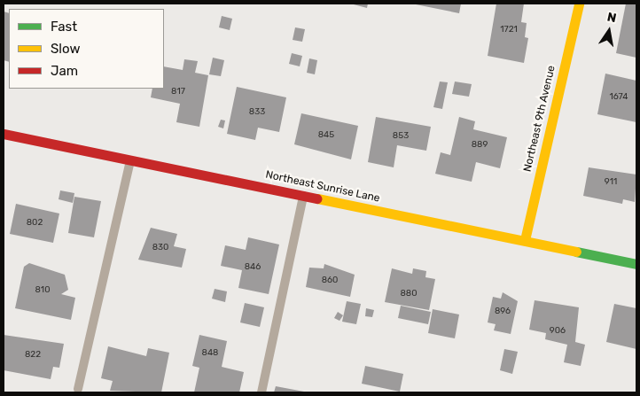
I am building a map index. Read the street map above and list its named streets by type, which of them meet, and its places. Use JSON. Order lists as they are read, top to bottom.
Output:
{
  "streets": {
    "street": ["Northeast 9th Avenue", "Northeast Sunrise Lane"]
  },
  "crossings": [
    ["Northeast 9th Avenue", "Northeast Sunrise Lane"]
  ],
  "house_numbers": [
    "1721",
    "817",
    "1674",
    "833",
    "845",
    "853",
    "889",
    "911",
    "802",
    "830",
    "846",
    "860",
    "810",
    "880",
    "896",
    "906",
    "848",
    "822"
  ],
  "legend": ["Fast", "Slow", "Jam"],
  "north": "top"
}
